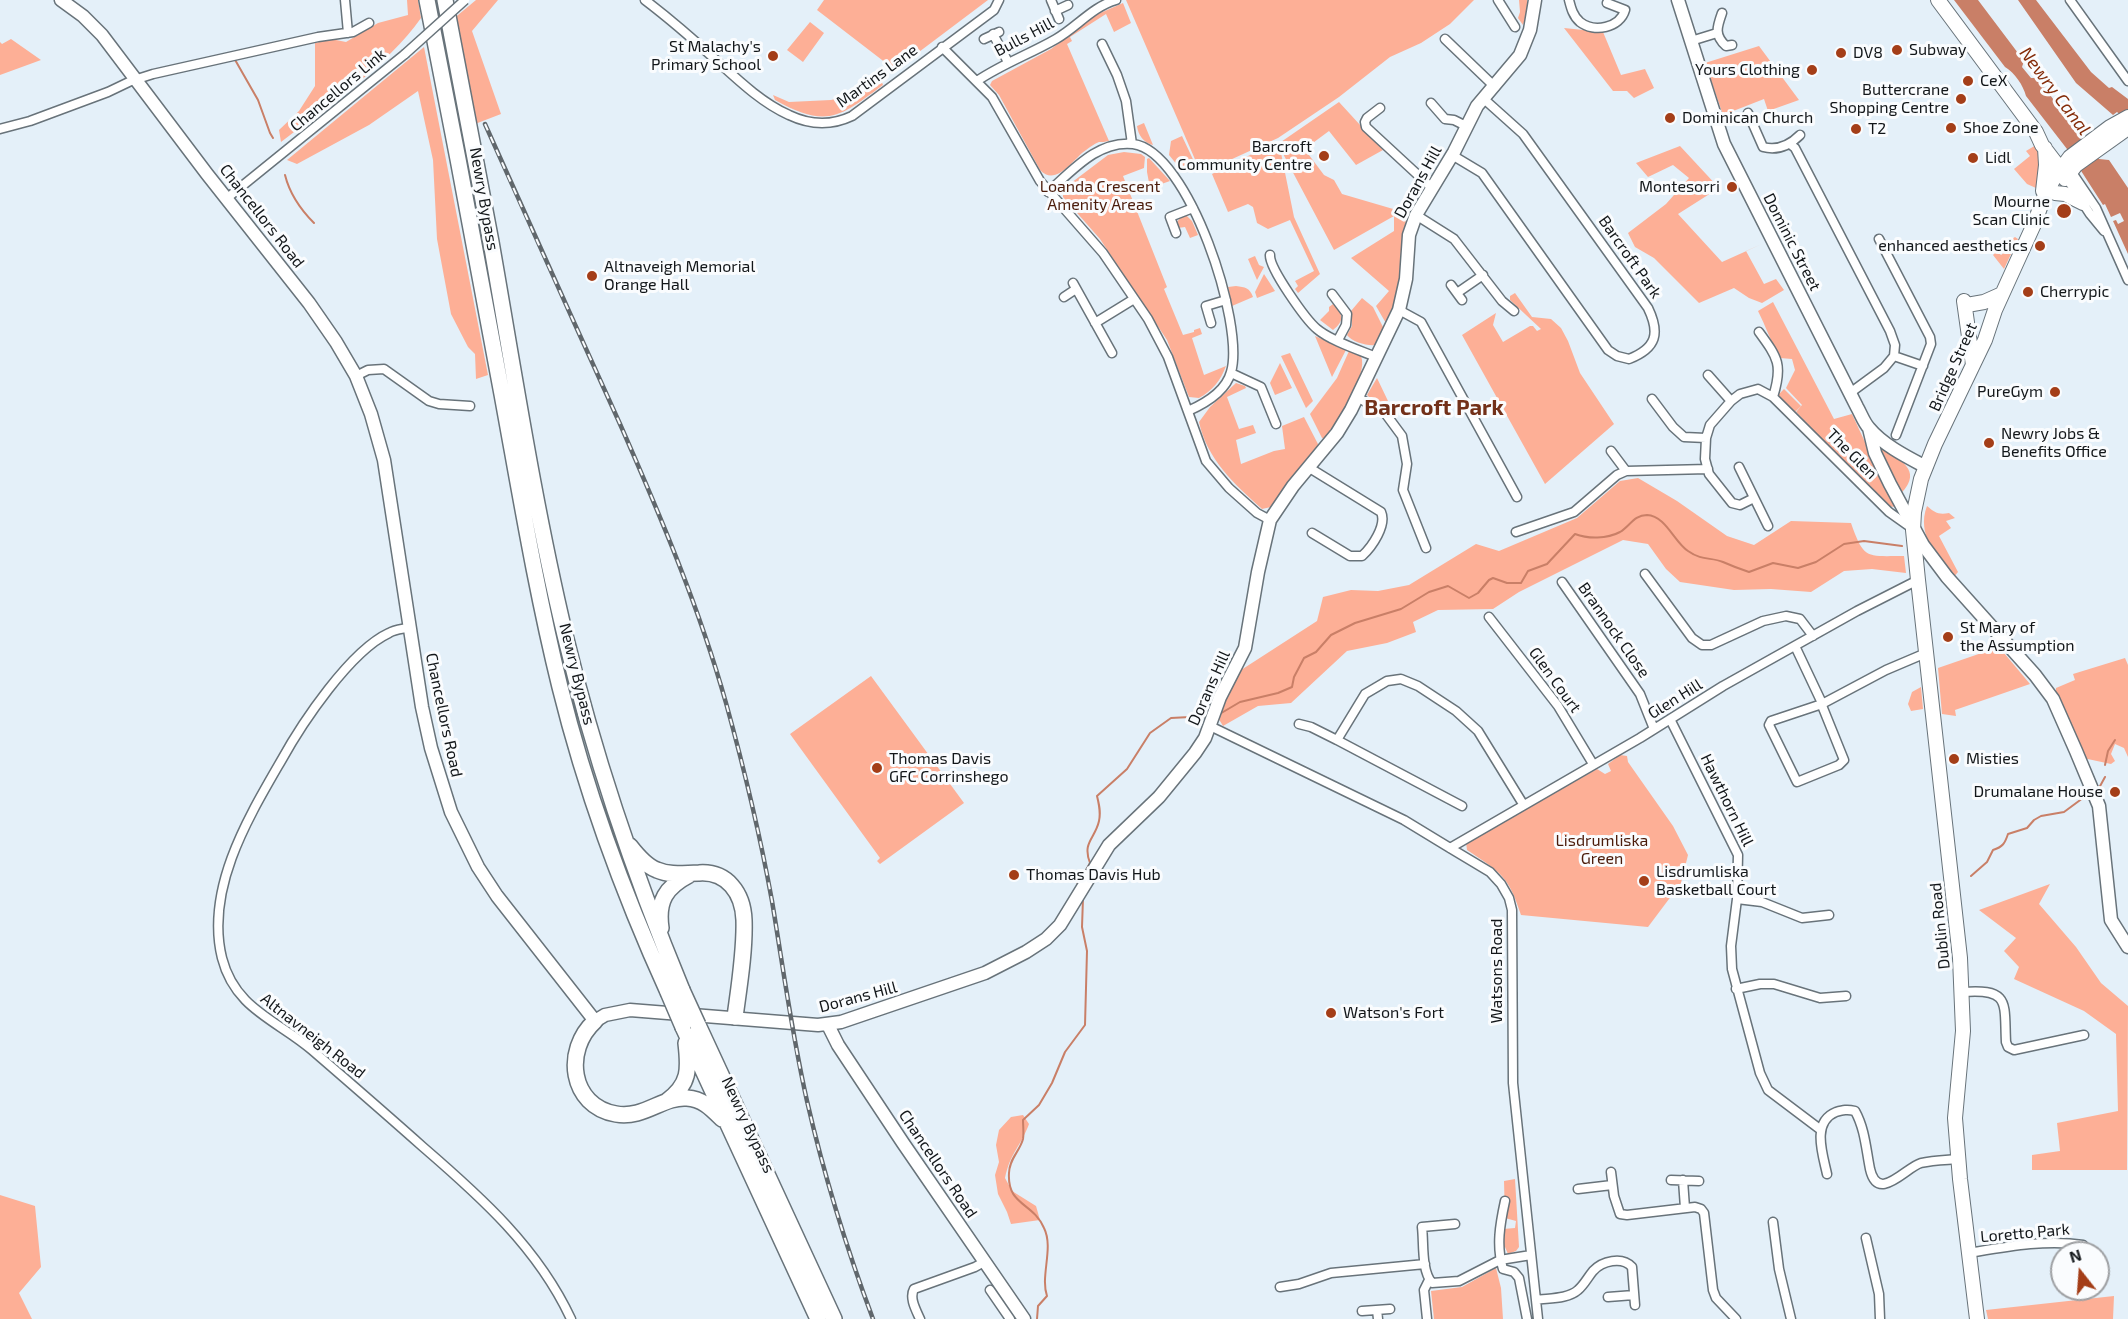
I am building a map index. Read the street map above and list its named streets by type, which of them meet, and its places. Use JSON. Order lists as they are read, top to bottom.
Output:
{
  "streets": {
    "highway": ["Newry Bypass"],
    "main road": ["Bridge Street", "Dublin Road"],
    "street": [
      "Bulls Hill",
      "Martins Lane",
      "Chancellors Link",
      "Dorans Hill",
      "Chancellors Road",
      "Dominic Street",
      "Barcroft Park",
      "The Glen",
      "Brannock Close",
      "Glen Court",
      "Glen Hill",
      "Hawthorn Hill",
      "Watsons Road",
      "Altnavneigh Road",
      "Loretto Park"
    ]
  },
  "crossings": [
    ["Bulls Hill", "Martins Lane"],
    ["Martins Lane", "Dorans Hill"],
    ["Chancellors Link", "Chancellors Road"],
    ["Dorans Hill", "Chancellors Road"],
    ["Dorans Hill", "Barcroft Park"],
    ["Dorans Hill", "Watsons Road"],
    ["Chancellors Road", "Altnavneigh Road"],
    ["Dominic Street", "Bridge Street"],
    ["Bridge Street", "The Glen"],
    ["Bridge Street", "Dublin Road"],
    ["The Glen", "Dublin Road"],
    ["Brannock Close", "Glen Hill"],
    ["Glen Court", "Glen Hill"],
    ["Glen Hill", "Hawthorn Hill"],
    ["Glen Hill", "Dublin Road"],
    ["Glen Hill", "Watsons Road"],
    ["Dublin Road", "Loretto Park"]
  ],
  "districts": ["Barcroft Park"],
  "water": ["Newry Canal"],
  "parks": ["Loanda Crescent Amenity Areas", "Lisdrumliska Green"],
  "places": [
    "Subway",
    "DV8",
    "St Malachy's Primary School",
    "Yours Clothing",
    "CeX",
    "Buttercrane Shopping Centre",
    "Dominican Church",
    "Shoe Zone",
    "T2",
    "Barcroft Community Centre",
    "Lidl",
    "Montesorri",
    "Mourne Scan Clinic",
    "enhanced aesthetics",
    "Altnaveigh Memorial Orange Hall",
    "Cherrypic",
    "PureGym",
    "Newry Jobs & Benefits Office",
    "St Mary of the Assumption",
    "Misties",
    "Thomas Davis GFC Corrinshego",
    "Drumalane House",
    "Thomas Davis Hub",
    "Lisdrumliska Basketball Court",
    "Watson's Fort"
  ],
  "north": "top"
}
